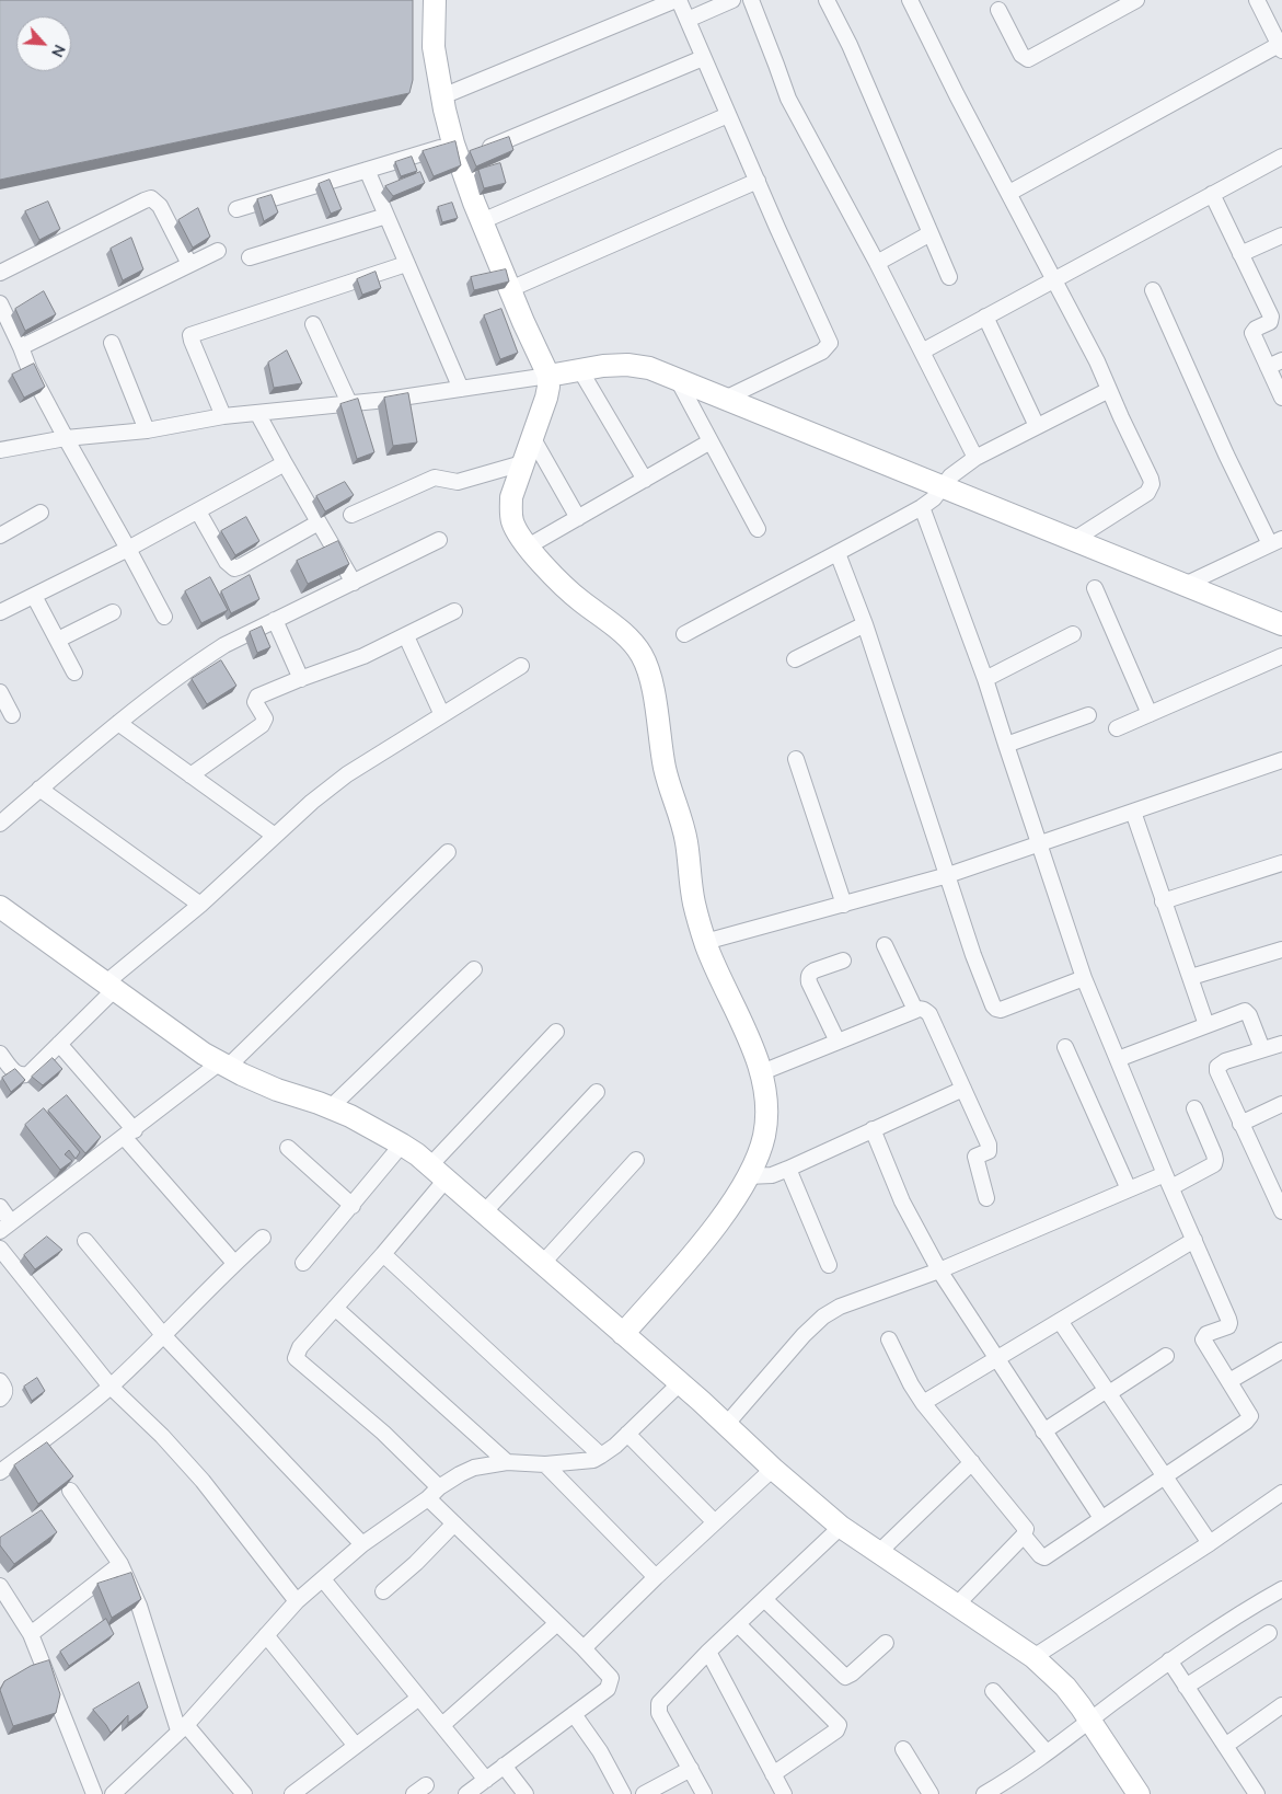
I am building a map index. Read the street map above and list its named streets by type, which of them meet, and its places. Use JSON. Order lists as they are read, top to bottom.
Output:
{
  "north": "bottom right"
}
